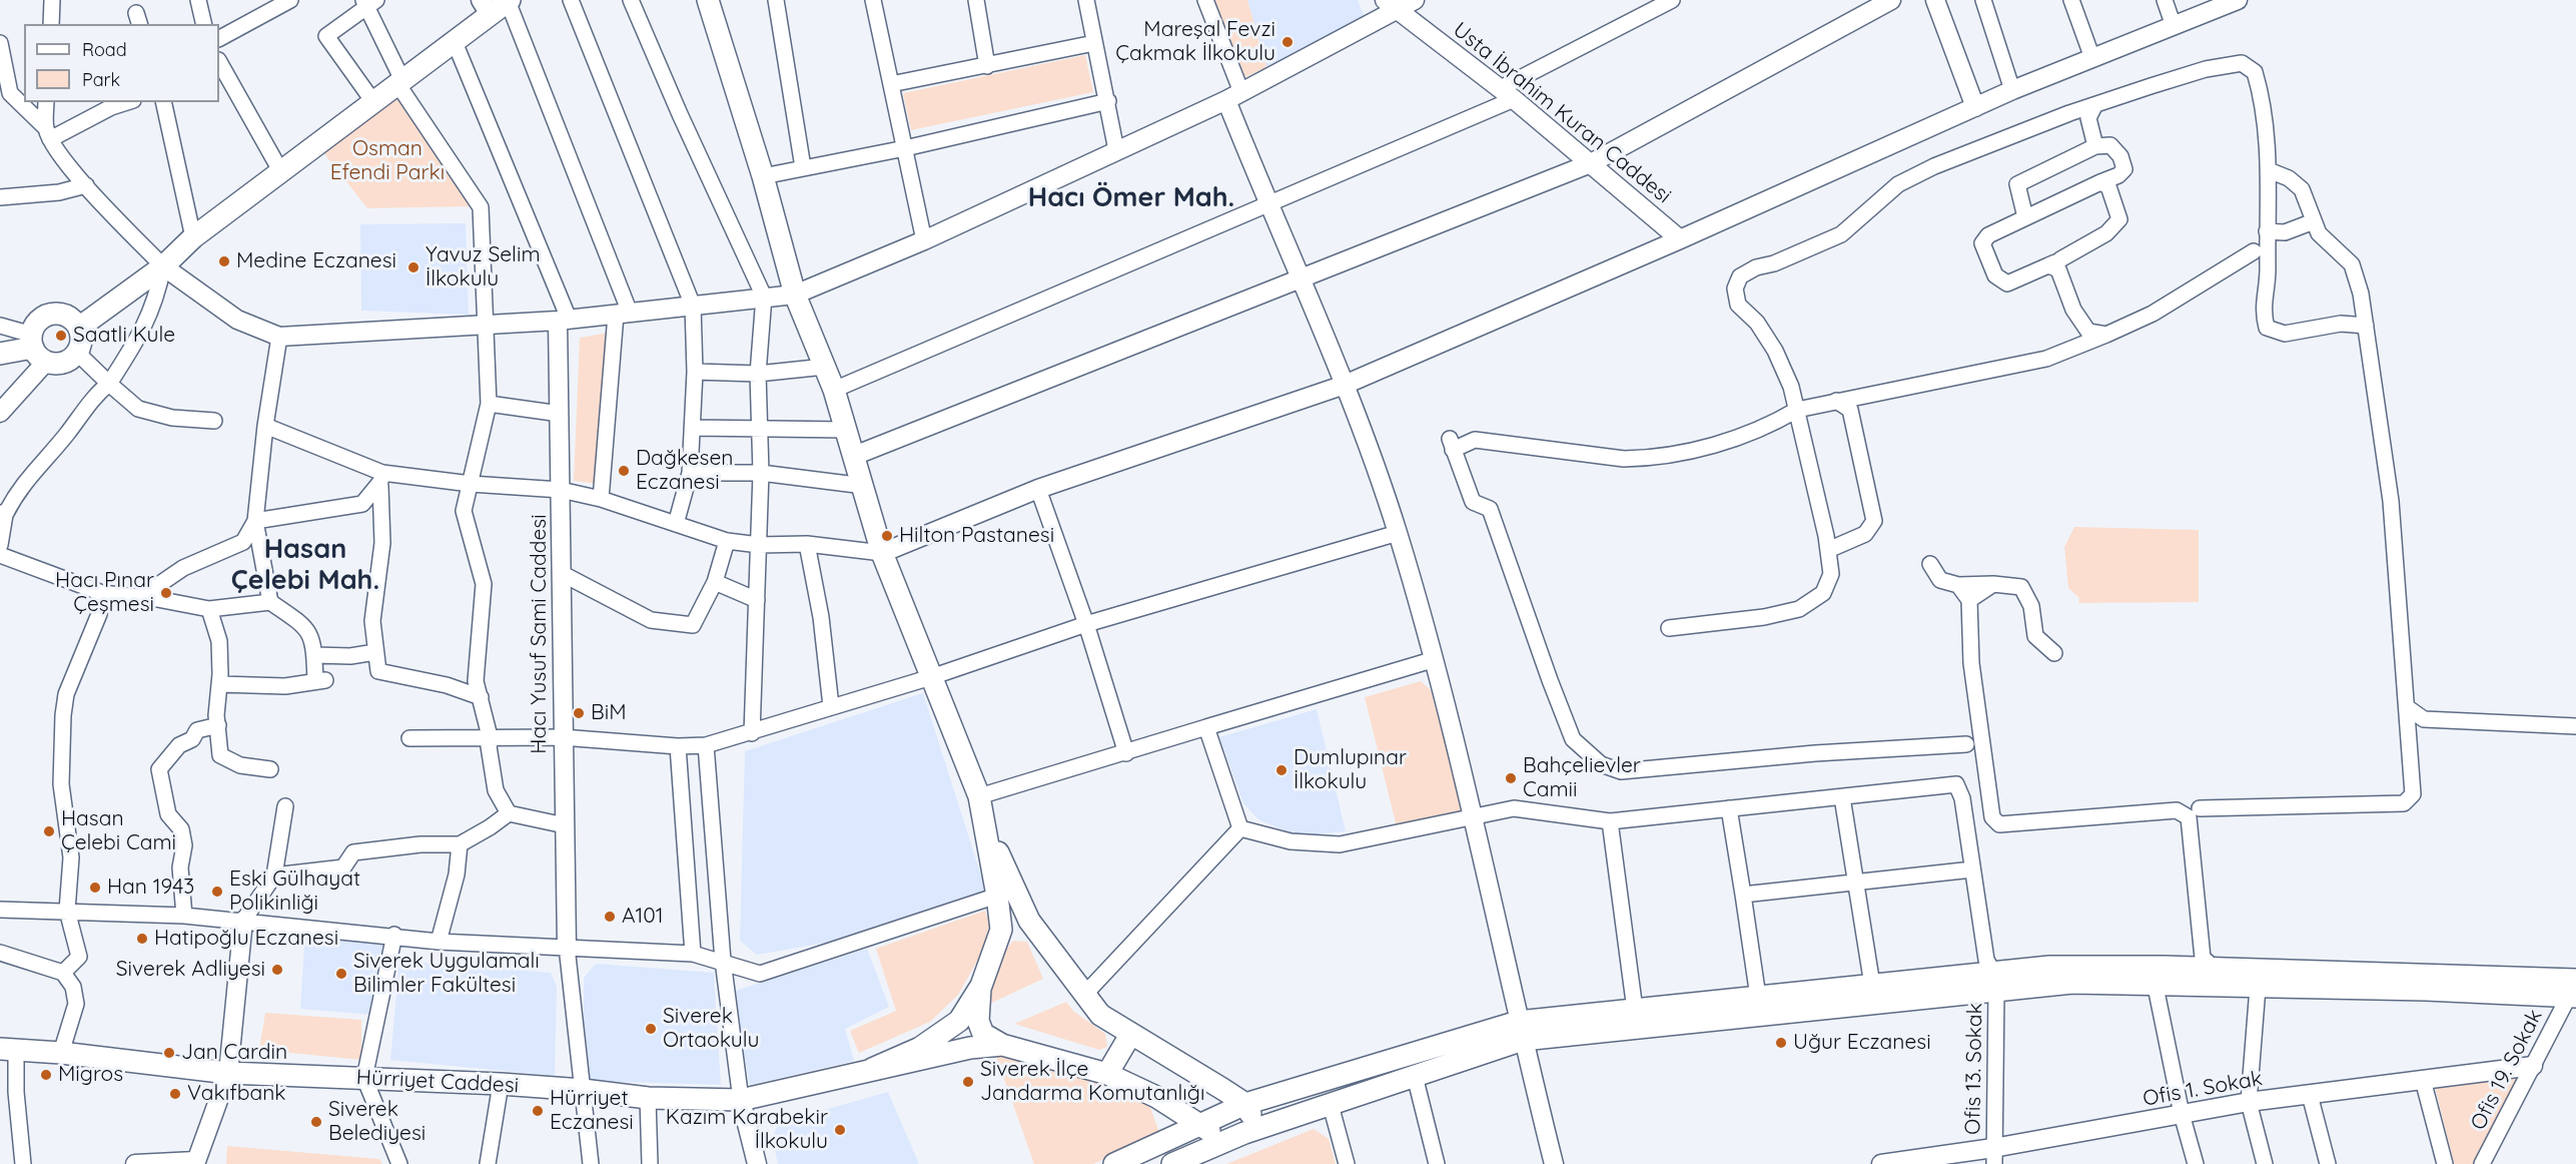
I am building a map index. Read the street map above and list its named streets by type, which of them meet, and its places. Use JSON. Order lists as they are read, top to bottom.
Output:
{
  "streets": {
    "main road": ["Hürriyet Caddesi"],
    "street": [
      "Usta İbrahim Kuran Caddesi",
      "Hacı Yusuf Sami Caddesi",
      "Ofis 13. Sokak",
      "Ofis 19. Sokak",
      "Ofis 1. Sokak"
    ]
  },
  "crossings": [
    ["Ofis 13. Sokak", "Ofis 1. Sokak"],
    ["Ofis 19. Sokak", "Ofis 1. Sokak"]
  ],
  "districts": ["Hacı Ömer Mah.", "Hasan Çelebi Mah."],
  "parks": ["Osman Efendi Parkı"],
  "places": [
    "Mareşal Fevzi Çakmak İlkokulu",
    "Medine Eczanesi",
    "Yavuz Selim İlkokulu",
    "Saatli Kule",
    "Dağkesen Eczanesi",
    "Hilton Pastanesi",
    "Hacı Pınar Çeşmesi",
    "BiM",
    "Dumlupınar İlkokulu",
    "Bahçelievler Camii",
    "Hasan Çelebi Cami",
    "Han 1943",
    "Eski Gülhayat Polikinliği",
    "A101",
    "Hatipoğlu Eczanesi",
    "Siverek Adliyesi",
    "Siverek Uygulamalı Bilimler Fakültesi",
    "Siverek Ortaokulu",
    "Uğur Eczanesi",
    "Jan Cardin",
    "Migros",
    "Siverek İlçe Jandarma Komutanlığı",
    "Vakıfbank",
    "Hürriyet Eczanesi",
    "Siverek Belediyesi",
    "Kazım Karabekir İlkokulu"
  ],
  "legend": ["Road", "Park"]
}
